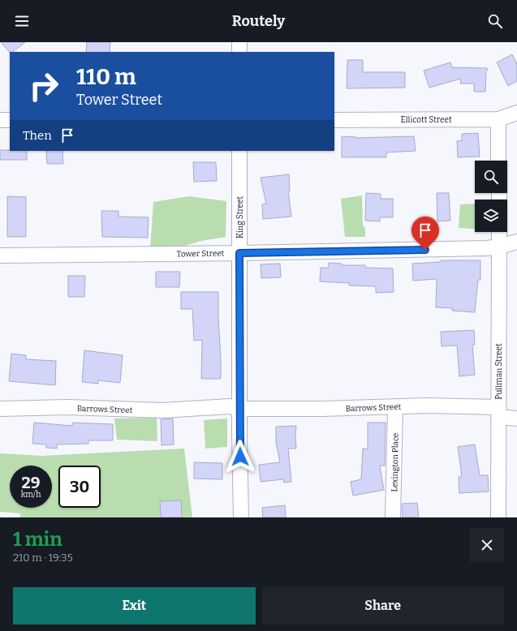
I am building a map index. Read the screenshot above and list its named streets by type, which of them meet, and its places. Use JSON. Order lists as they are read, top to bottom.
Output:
{
  "streets": {
    "street": [
      "Ellicott Street",
      "King Street",
      "Tower Street",
      "Pullman Street",
      "Barrows Street",
      "Lexington Place"
    ]
  },
  "crossings": [
    ["King Street", "Tower Street"],
    ["King Street", "Barrows Street"],
    ["Tower Street", "Pullman Street"],
    ["Pullman Street", "Barrows Street"],
    ["Barrows Street", "Lexington Place"]
  ],
  "page": {
    "header": "Routely",
    "turn": ["110 m", "Tower Street"],
    "then": "Then",
    "speed": "29 km/h",
    "limit": "30",
    "heading": ["1 min", "210 m · 19:35"],
    "buttons": ["Exit", "Share"]
  }
}
